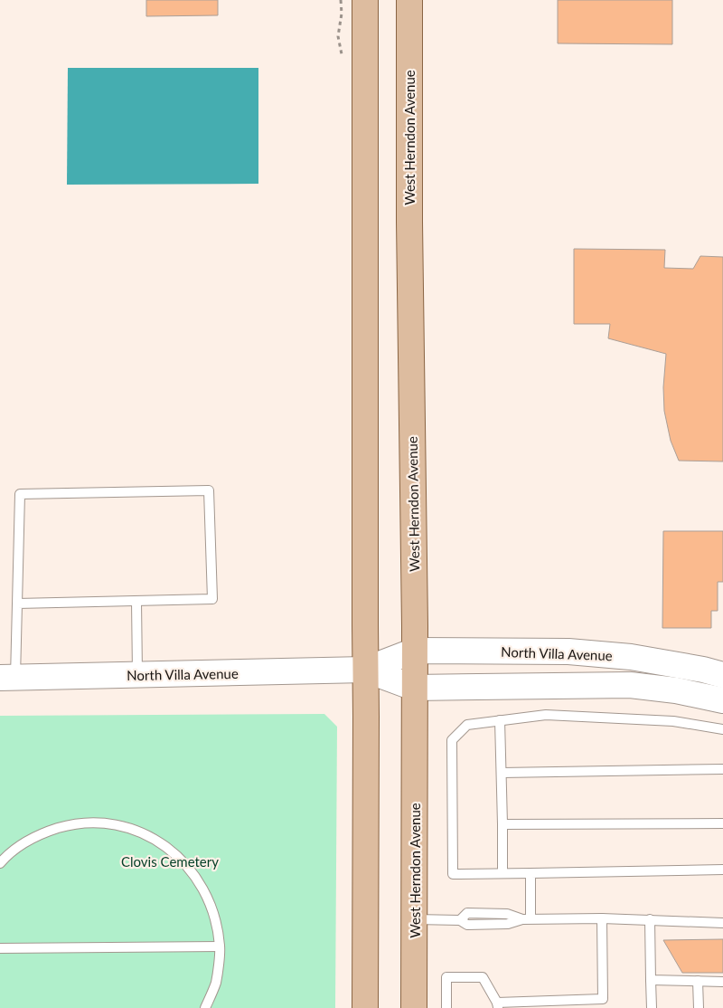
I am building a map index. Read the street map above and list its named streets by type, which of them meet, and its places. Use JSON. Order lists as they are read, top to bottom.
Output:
{
  "streets": {
    "main road": ["West Herndon Avenue", "North Villa Avenue"]
  },
  "crossings": [
    ["West Herndon Avenue", "North Villa Avenue"]
  ],
  "parks": ["Clovis Cemetery"]
}
